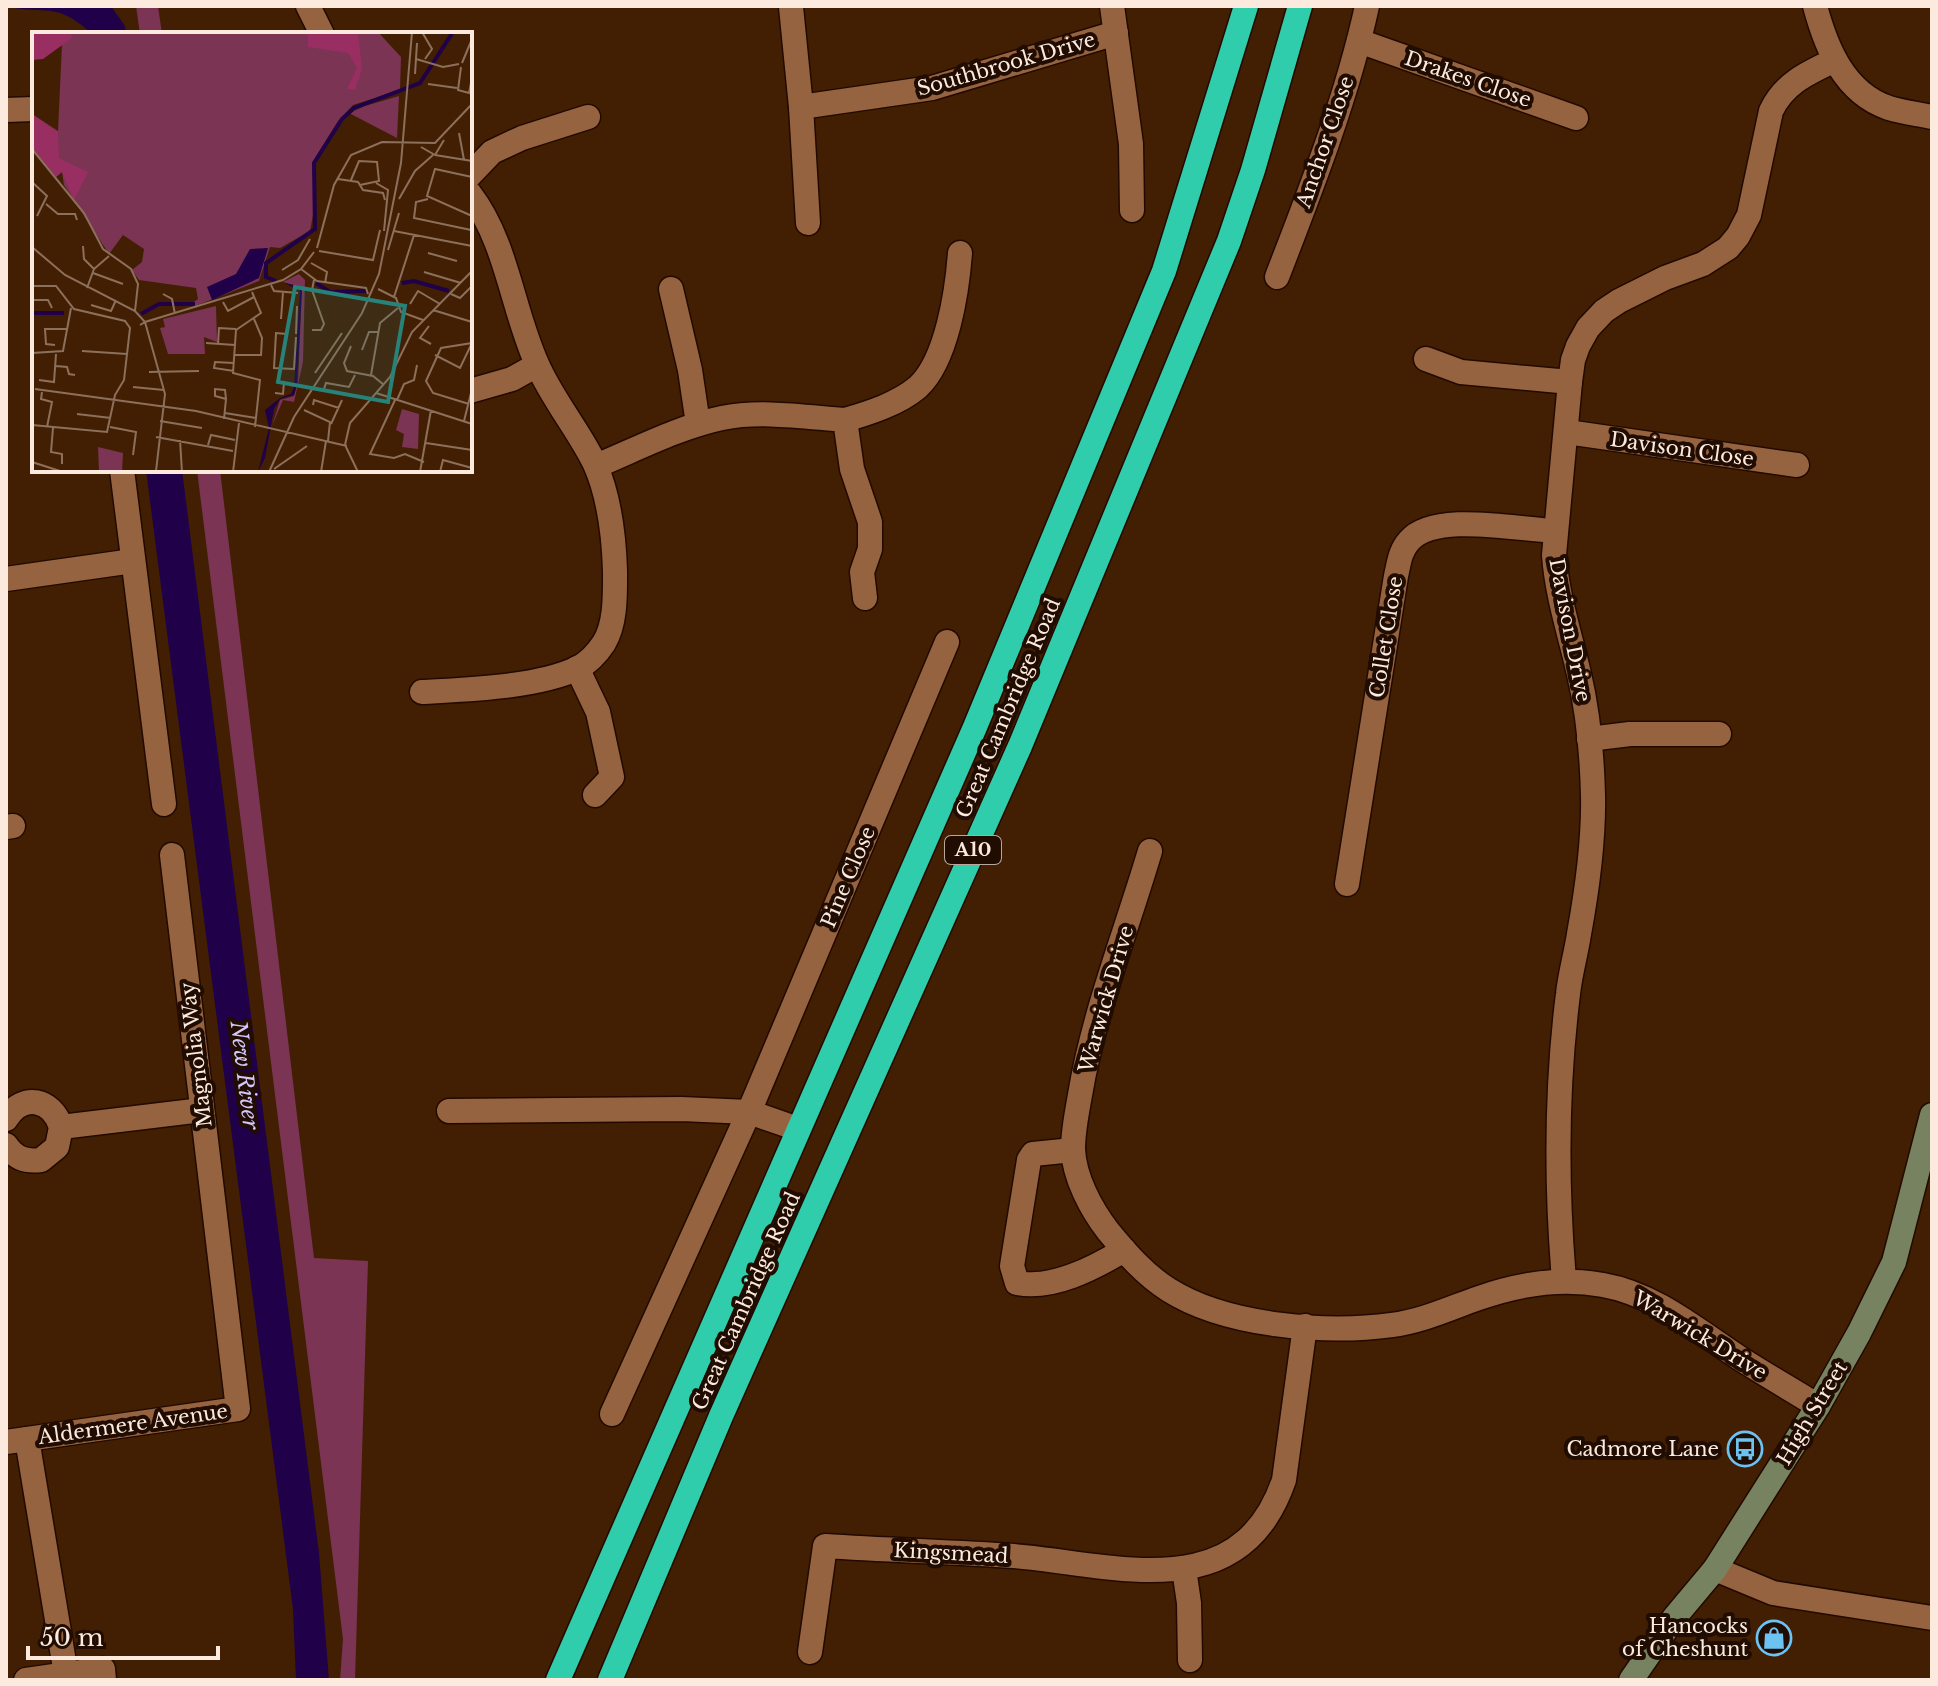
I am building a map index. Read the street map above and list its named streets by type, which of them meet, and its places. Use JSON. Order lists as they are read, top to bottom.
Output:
{
  "streets": {
    "highway": ["Great Cambridge Road", "A10"],
    "main road": ["High Street"],
    "street": [
      "Southbrook Drive",
      "Drakes Close",
      "Anchor Close",
      "Davison Close",
      "Davison Drive",
      "Collet Close",
      "Pine Close",
      "Warwick Drive",
      "Magnolia Way",
      "Aldermere Avenue",
      "Kingsmead"
    ]
  },
  "crossings": [
    ["Drakes Close", "Anchor Close"],
    ["Davison Close", "Davison Drive"],
    ["Davison Drive", "Collet Close"],
    ["Davison Drive", "Warwick Drive"],
    ["Warwick Drive", "High Street"],
    ["Warwick Drive", "Kingsmead"],
    ["Magnolia Way", "Aldermere Avenue"]
  ],
  "water": ["New River"],
  "places": {
    "bus stop": ["Cadmore Lane"],
    "shop": ["Hancocks of Cheshunt"]
  },
  "scale_bar": "50 m"
}
